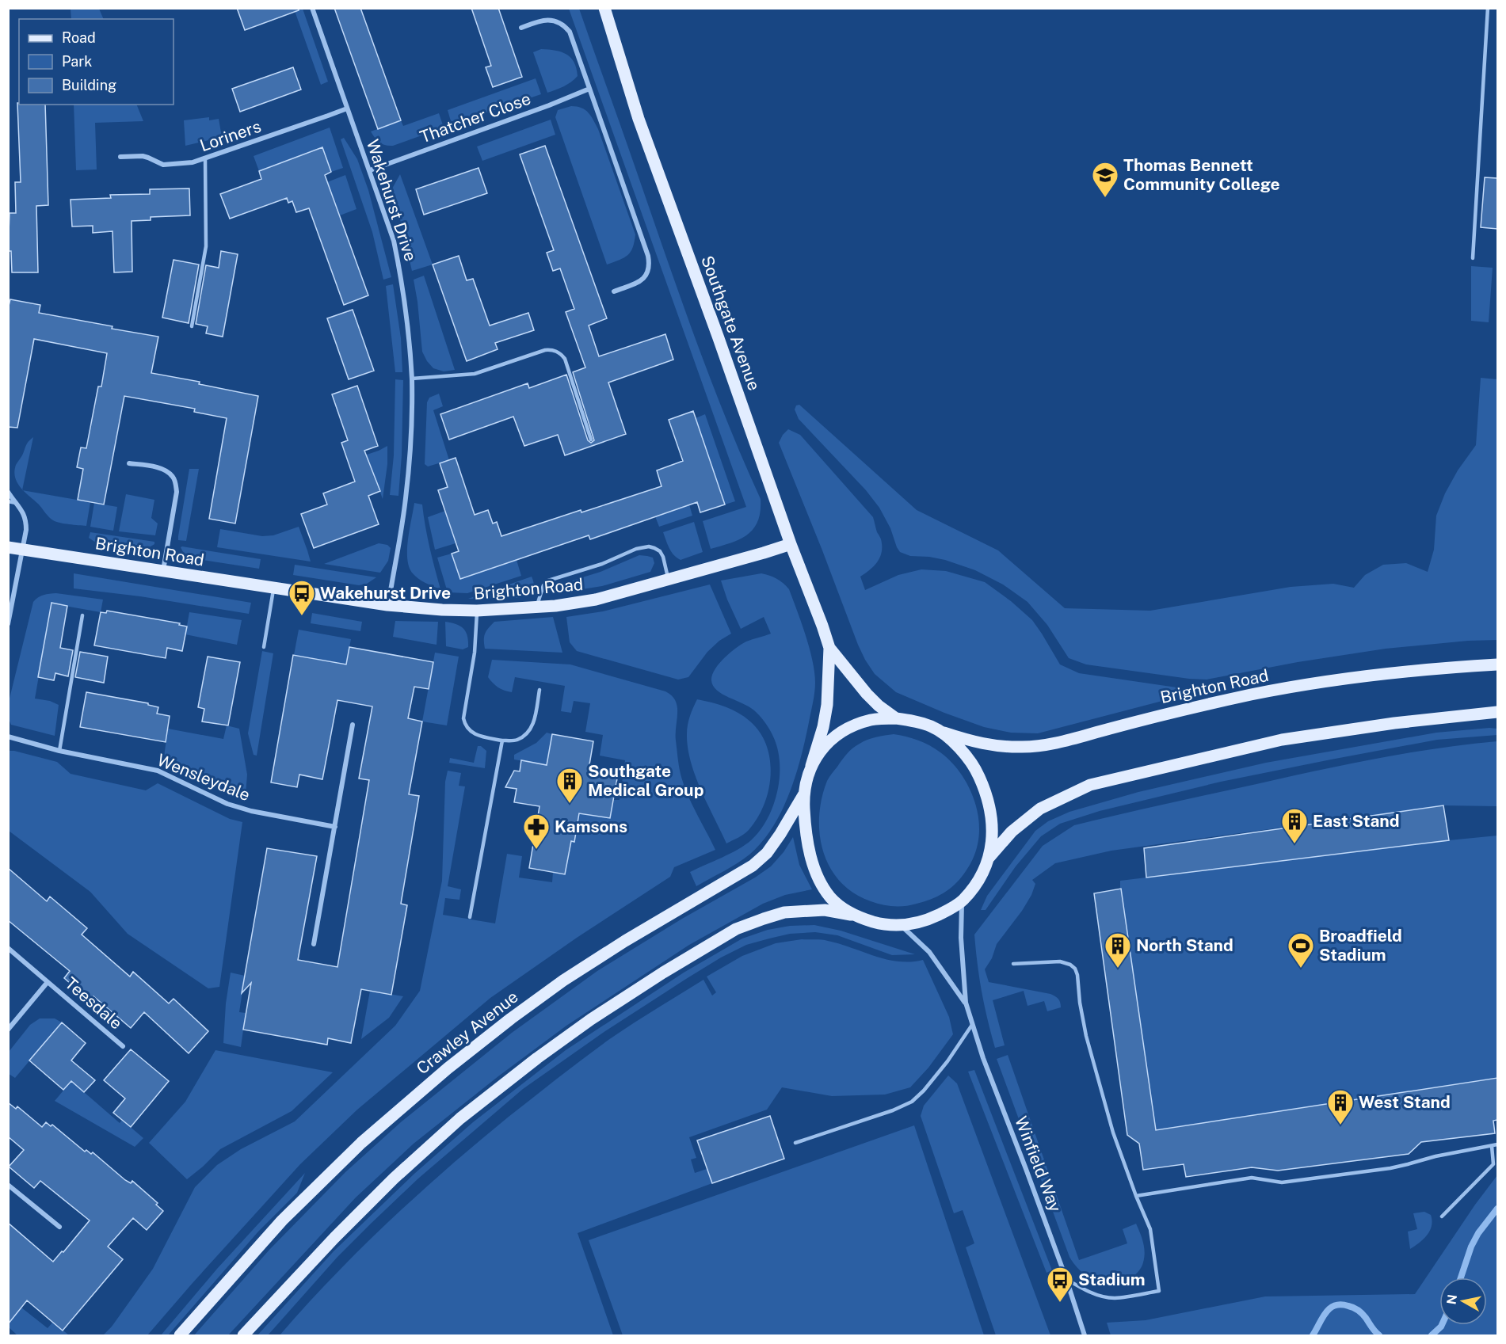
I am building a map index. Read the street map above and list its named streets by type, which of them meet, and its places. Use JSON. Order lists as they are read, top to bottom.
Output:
{
  "streets": {
    "main road": ["Southgate Avenue", "Brighton Road", "Crawley Avenue"],
    "street": [
      "Thatcher Close",
      "Loriners",
      "Wakehurst Drive",
      "Wensleydale",
      "Teesdale",
      "Winfield Way"
    ]
  },
  "crossings": [
    ["Thatcher Close", "Wakehurst Drive"],
    ["Loriners", "Wakehurst Drive"],
    ["Wakehurst Drive", "Brighton Road"],
    ["Southgate Avenue", "Brighton Road"],
    ["Southgate Avenue", "Crawley Avenue"]
  ],
  "places": {
    "school or university": ["Thomas Bennett Community College"],
    "bus stop": ["Wakehurst Drive", "Stadium"],
    "building": [
      "Southgate Medical Group",
      "East Stand",
      "North Stand",
      "West Stand"
    ],
    "pharmacy": ["Kamsons"],
    "sports": ["Broadfield Stadium"]
  },
  "legend": ["Road", "Park", "Building"],
  "north": "left"
}
